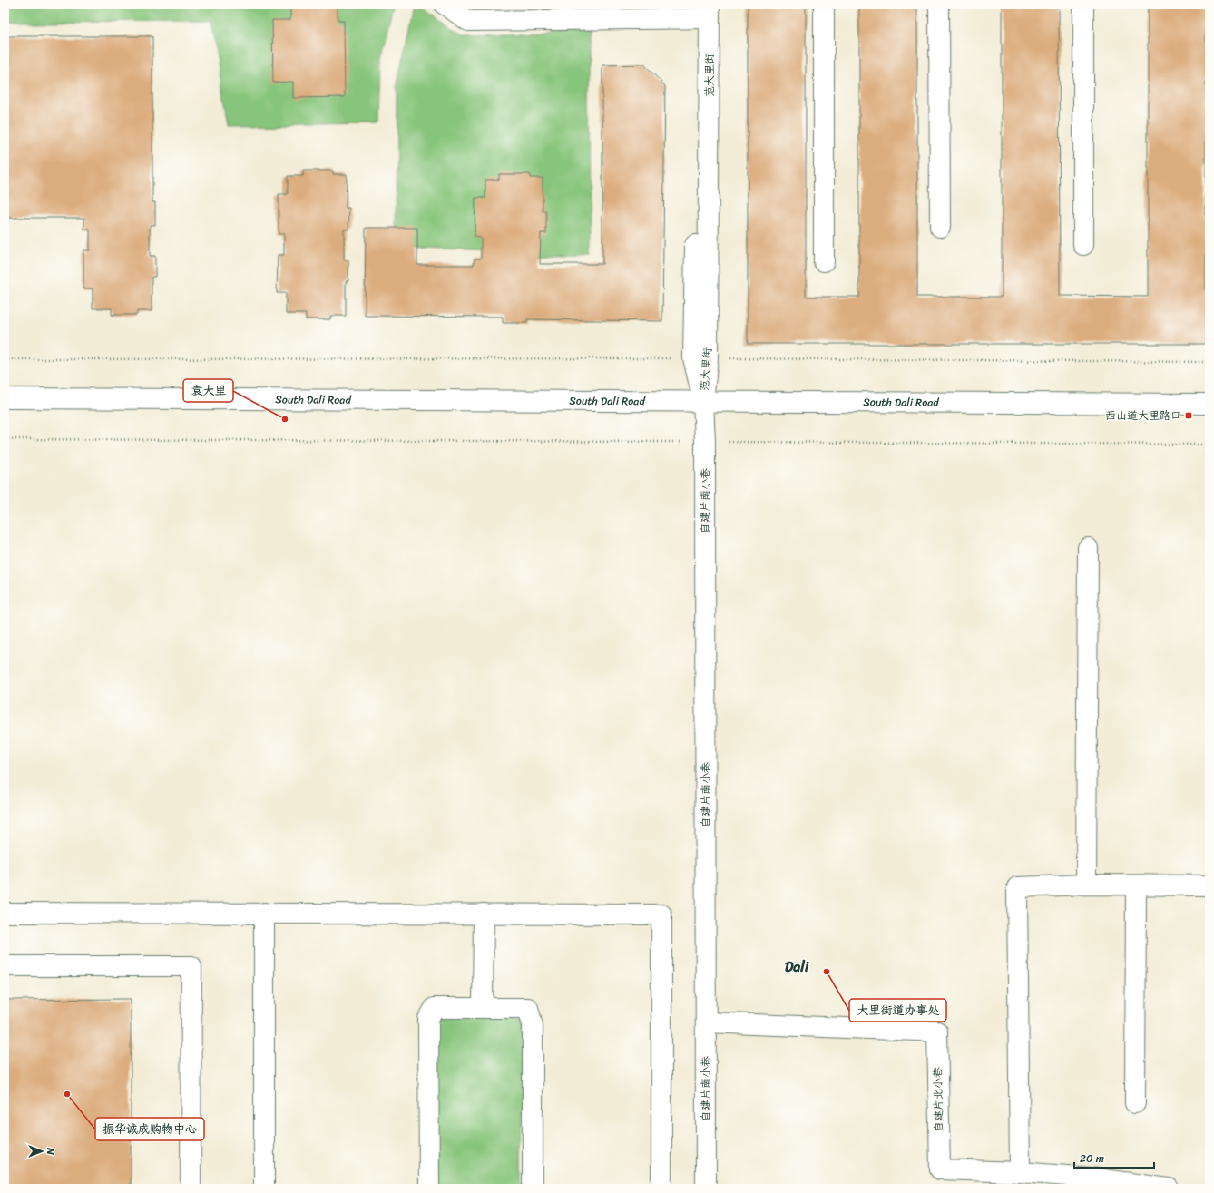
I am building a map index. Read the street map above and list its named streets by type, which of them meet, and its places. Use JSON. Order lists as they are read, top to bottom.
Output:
{
  "streets": {
    "street": [
      "范大里街",
      "South Dali Road",
      "自建片南小巷",
      "自建片北小巷"
    ]
  },
  "crossings": [
    ["范大里街", "South Dali Road"],
    ["范大里街", "自建片南小巷"],
    ["South Dali Road", "自建片南小巷"],
    ["自建片南小巷", "自建片北小巷"]
  ],
  "districts": ["Dali"],
  "places": {
    "transit": ["西山道大里路口"],
    "other": ["袁大里", "大里街道办事处", "振华诚成购物中心"]
  },
  "scale_bar": "20 m",
  "north": "right"
}
